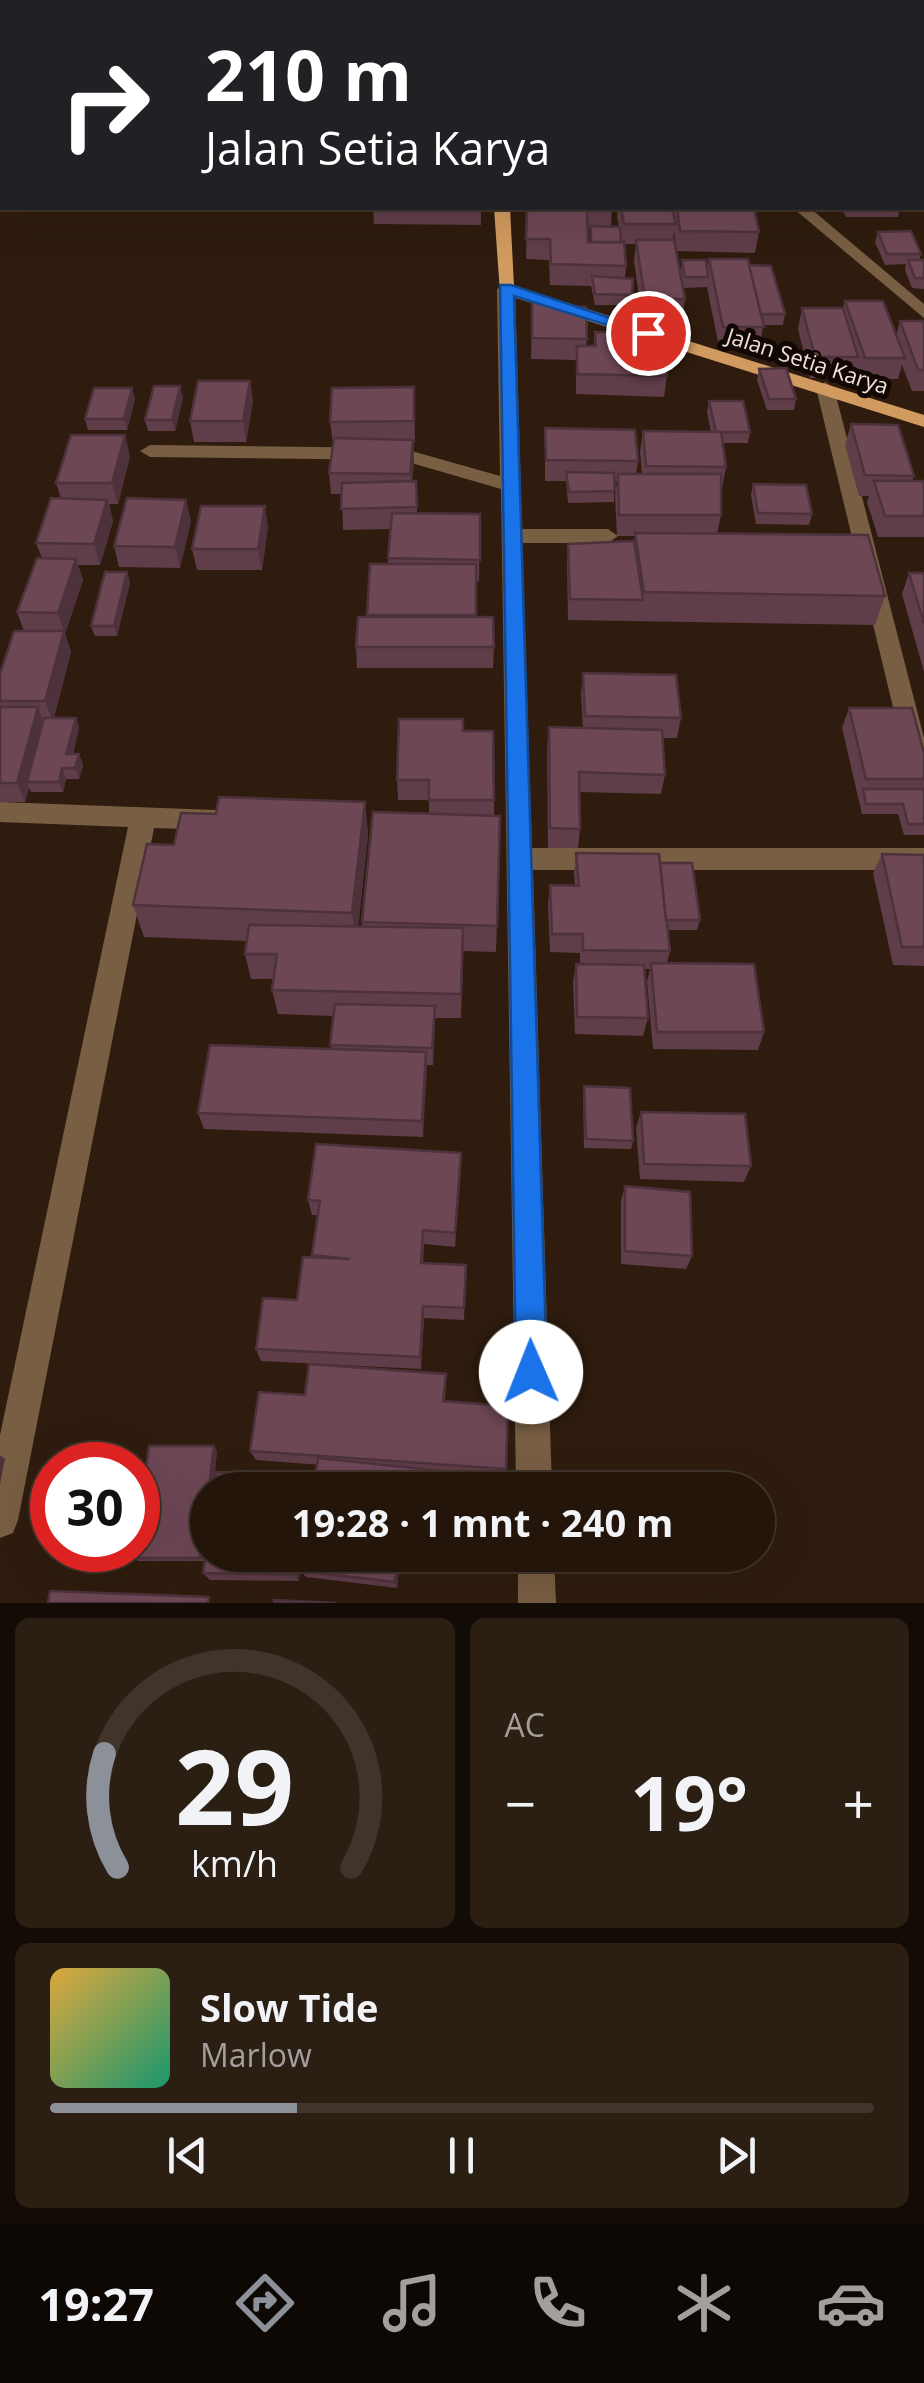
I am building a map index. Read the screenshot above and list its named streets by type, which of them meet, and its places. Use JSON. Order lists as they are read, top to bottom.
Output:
{
  "streets": {
    "main road": ["Jalan Setia Karya"]
  },
  "page": {
    "turn": ["210 m", "Jalan Setia Karya"],
    "limit": "30",
    "trip": "19:28 · 1 mnt · 240 m",
    "tile": "AC",
    "heat": ["−", "19°", "+"],
    "song": ["Slow Tide", "Marlow"],
    "tabs": "19:27",
    "gauge": ["29", "km/h"]
  }
}
